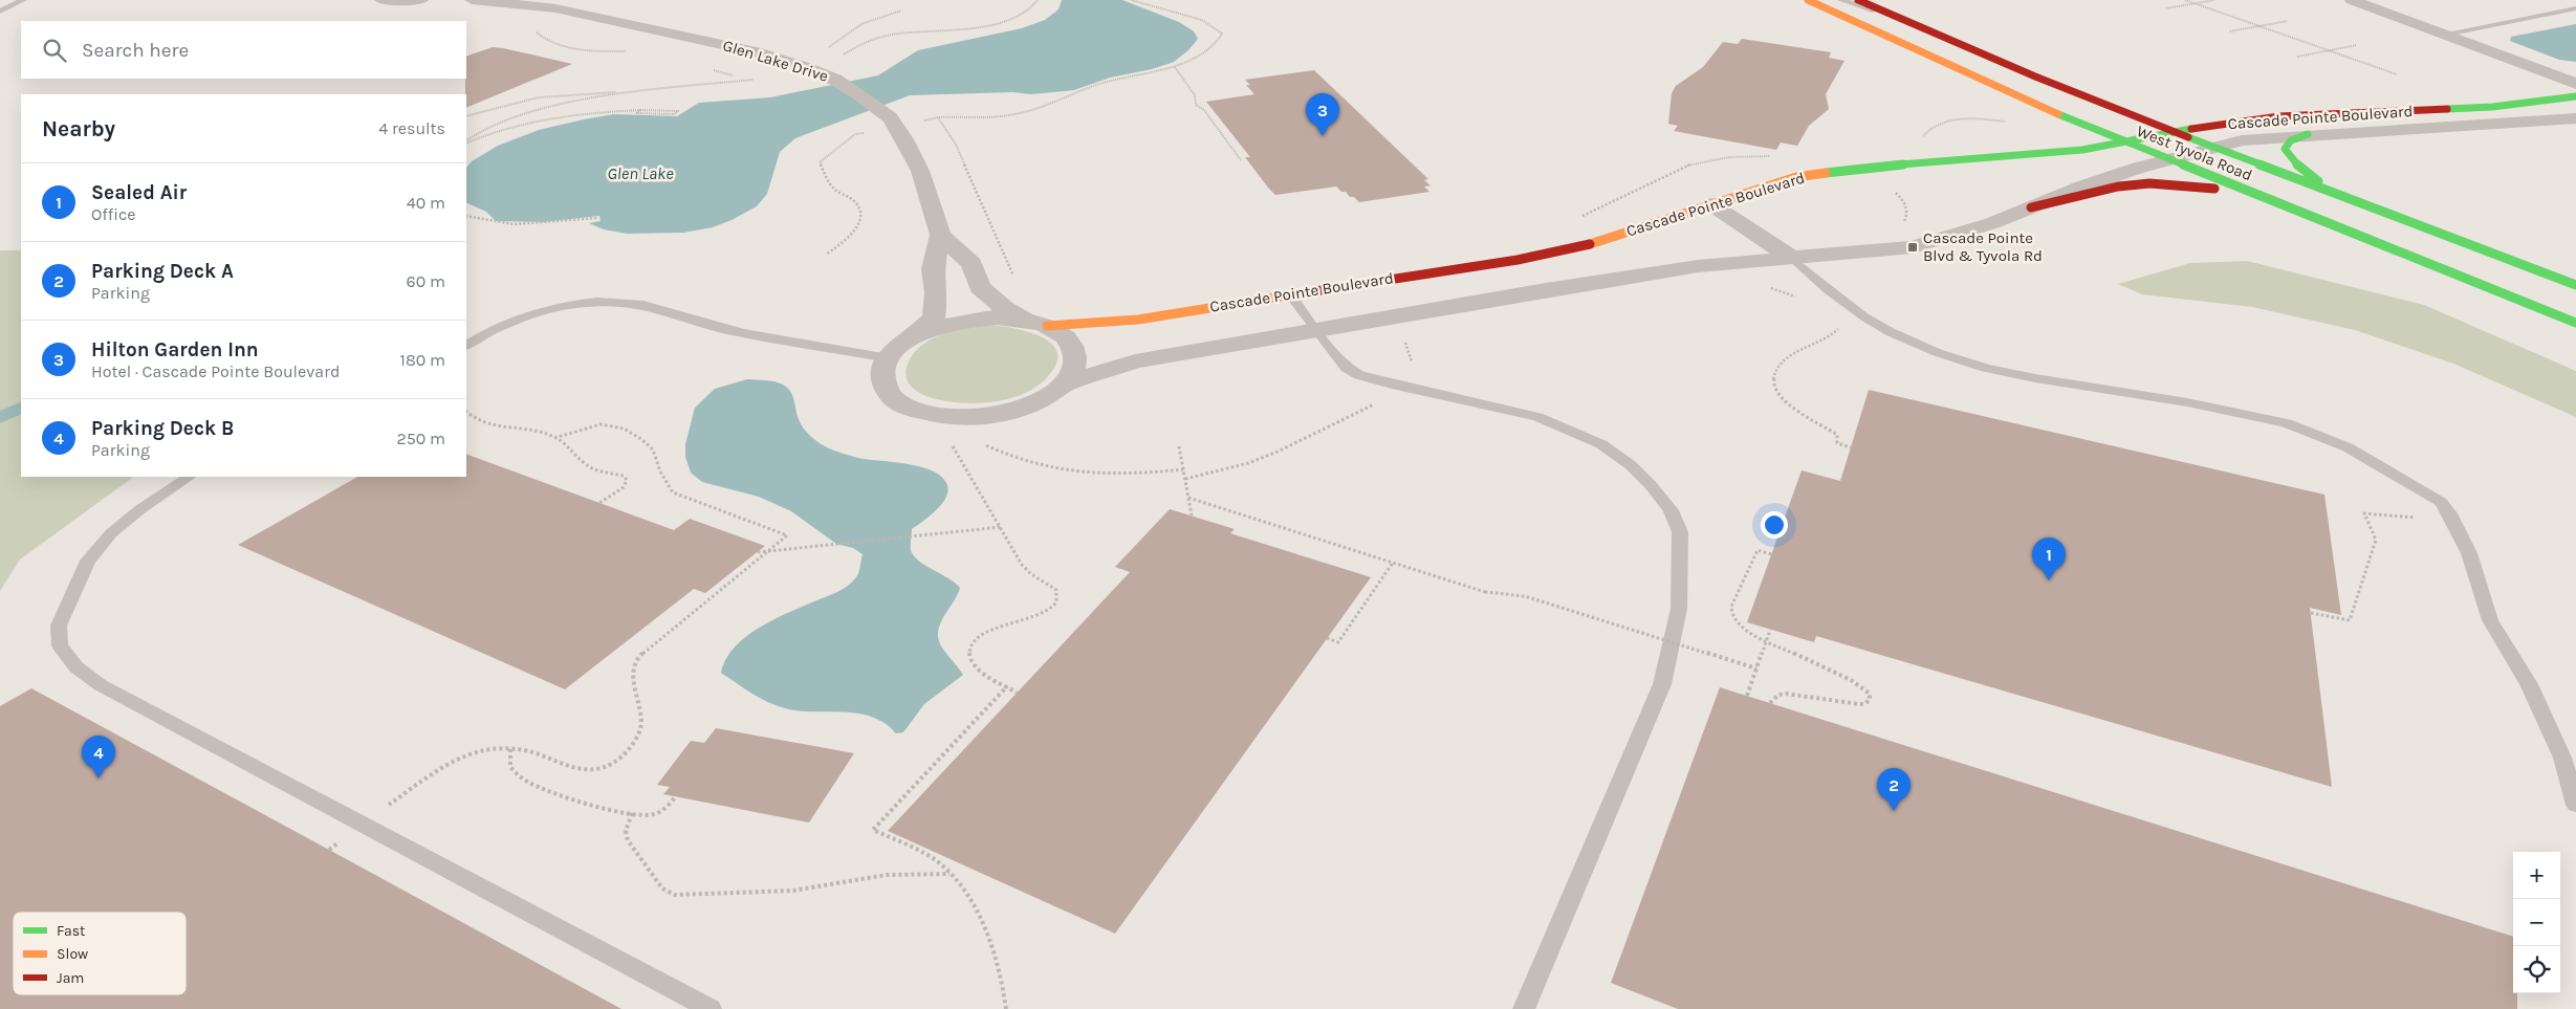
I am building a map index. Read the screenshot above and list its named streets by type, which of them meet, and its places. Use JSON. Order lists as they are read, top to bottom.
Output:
{
  "streets": {
    "main road": ["Cascade Pointe Boulevard", "West Tyvola Road"],
    "street": ["Glen Lake Drive"]
  },
  "crossings": [
    ["Cascade Pointe Boulevard", "West Tyvola Road"]
  ],
  "water": ["Glen Lake"],
  "places": {
    "transit": ["Cascade Pointe Blvd & Tyvola Rd"]
  },
  "legend": ["Fast", "Slow", "Jam"],
  "page": {
    "search": "Search here",
    "pins": [
      "3",
      "1",
      "4",
      "2"
    ],
    "heading": ["Nearby", "4 results"],
    "list": [
      {
        "mark": "1",
        "name": "Sealed Air",
        "note": "Office",
        "value": "40 m"
      },
      {
        "mark": "2",
        "name": "Parking Deck A",
        "note": "Parking",
        "value": "60 m"
      },
      {
        "mark": "3",
        "name": "Hilton Garden Inn",
        "note": "Hotel · Cascade Pointe Boulevard",
        "value": "180 m"
      },
      {
        "mark": "4",
        "name": "Parking Deck B",
        "note": "Parking",
        "value": "250 m"
      }
    ],
    "map_buttons": ["+", "−"]
  }
}
